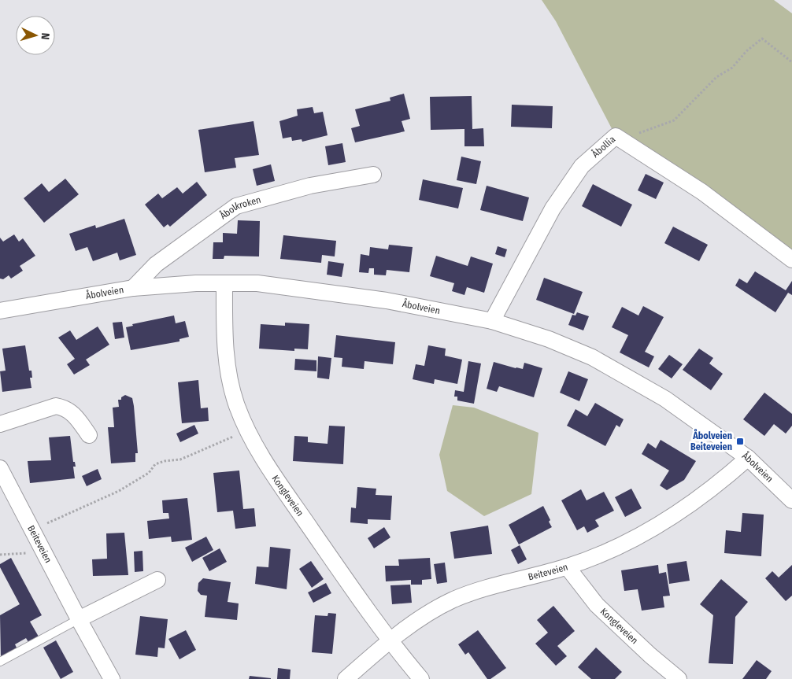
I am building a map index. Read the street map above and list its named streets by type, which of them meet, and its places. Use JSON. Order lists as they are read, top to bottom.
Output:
{
  "streets": {
    "street": [
      "Åbollia",
      "Åbolkroken",
      "Åbolveien",
      "Kongleveien",
      "Beiteveien"
    ]
  },
  "crossings": [
    ["Åbollia", "Åbolveien"],
    ["Åbolkroken", "Åbolveien"],
    ["Åbolveien", "Kongleveien"],
    ["Åbolveien", "Beiteveien"],
    ["Kongleveien", "Beiteveien"]
  ],
  "places": {
    "transit": ["Åbolveien Beiteveien"]
  },
  "north": "right"
}
